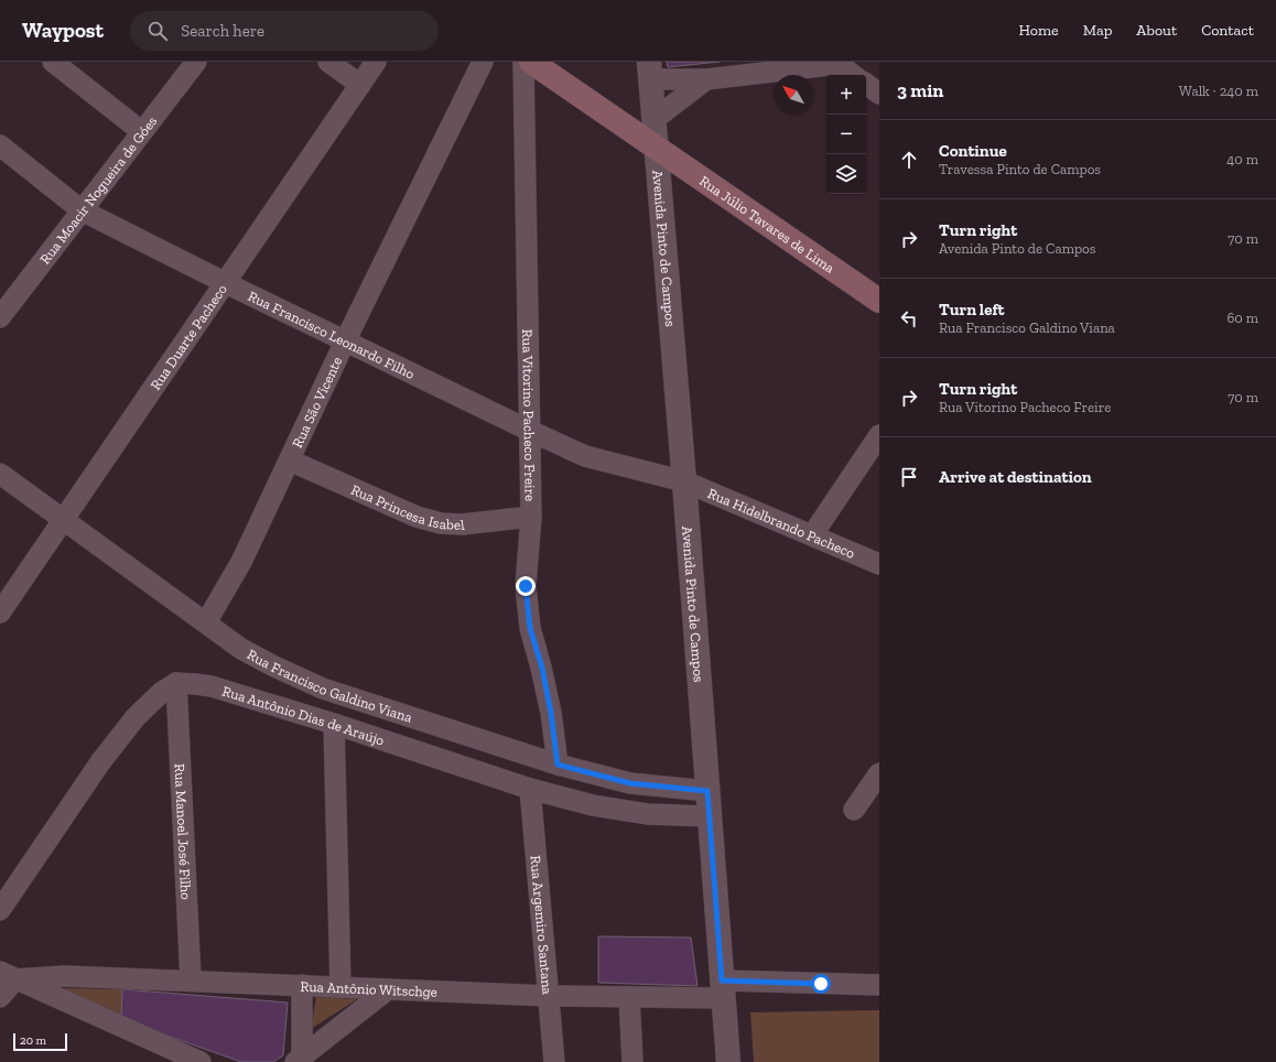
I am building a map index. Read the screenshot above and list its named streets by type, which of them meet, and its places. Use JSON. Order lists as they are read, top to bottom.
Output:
{
  "streets": {
    "main road": ["Rua Júlio Tavares de Lima"],
    "street": [
      "Rua Moacir Nogueira de Góes",
      "Avenida Pinto de Campos",
      "Rua Francisco Leonardo Filho",
      "Rua Duarte Pacheco",
      "Rua São Vicente",
      "Rua Vitorino Pacheco Freire",
      "Rua Princesa Isabel",
      "Rua Hidelbrando Pacheco",
      "Rua Francisco Galdino Viana",
      "Rua Antônio Dias de Araújo",
      "Rua Manoel José Filho",
      "Rua Argemiro Santana",
      "Rua Antônio Witschge"
    ]
  },
  "crossings": [
    ["Rua Moacir Nogueira de Góes", "Rua Francisco Leonardo Filho"],
    ["Rua Júlio Tavares de Lima", "Avenida Pinto de Campos"],
    ["Avenida Pinto de Campos", "Rua Francisco Leonardo Filho"],
    ["Avenida Pinto de Campos", "Rua Hidelbrando Pacheco"],
    ["Avenida Pinto de Campos", "Rua Francisco Galdino Viana"],
    ["Avenida Pinto de Campos", "Rua Antônio Dias de Araújo"],
    ["Avenida Pinto de Campos", "Rua Antônio Witschge"],
    ["Rua Francisco Leonardo Filho", "Rua Duarte Pacheco"],
    ["Rua Francisco Leonardo Filho", "Rua São Vicente"],
    ["Rua Francisco Leonardo Filho", "Rua Vitorino Pacheco Freire"],
    ["Rua Francisco Leonardo Filho", "Rua Hidelbrando Pacheco"],
    ["Rua Duarte Pacheco", "Rua Francisco Galdino Viana"],
    ["Rua São Vicente", "Rua Princesa Isabel"],
    ["Rua São Vicente", "Rua Francisco Galdino Viana"],
    ["Rua Vitorino Pacheco Freire", "Rua Princesa Isabel"],
    ["Rua Vitorino Pacheco Freire", "Rua Francisco Galdino Viana"],
    ["Rua Antônio Dias de Araújo", "Rua Manoel José Filho"],
    ["Rua Antônio Dias de Araújo", "Rua Argemiro Santana"],
    ["Rua Manoel José Filho", "Rua Antônio Witschge"],
    ["Rua Argemiro Santana", "Rua Antônio Witschge"]
  ],
  "scale_bar": "20 m",
  "north": "top left",
  "page": {
    "header": "Waypost",
    "search": "Search here",
    "nav": [
      "Home",
      "Map",
      "About",
      "Contact"
    ],
    "heading": ["3 min", "Walk · 240 m"],
    "map_buttons": ["+", "−"],
    "list": [
      ["Continue", "Travessa Pinto de Campos", "40 m"],
      ["Turn right", "Avenida Pinto de Campos", "70 m"],
      ["Turn left", "Rua Francisco Galdino Viana", "60 m"],
      ["Turn right", "Rua Vitorino Pacheco Freire", "70 m"],
      "Arrive at destination"
    ],
    "scale": "20 m"
  }
}
